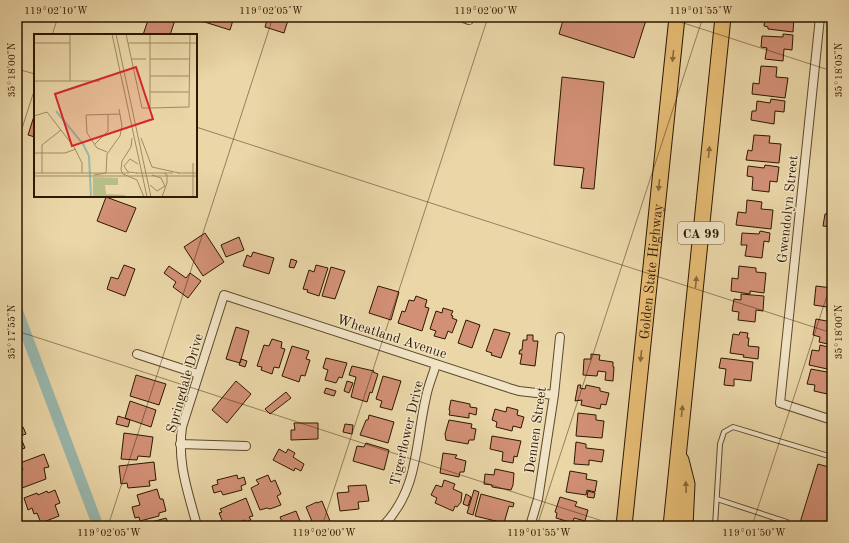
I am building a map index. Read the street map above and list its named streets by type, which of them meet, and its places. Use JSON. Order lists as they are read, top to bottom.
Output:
{
  "streets": {
    "highway": ["CA 99", "Golden State Highway"],
    "street": [
      "Gwendolyn Street",
      "Wheatland Avenue",
      "Springdale Drive",
      "Dennen Street",
      "Tigerflower Drive"
    ]
  },
  "crossings": [
    ["Wheatland Avenue", "Springdale Drive"],
    ["Wheatland Avenue", "Dennen Street"],
    ["Wheatland Avenue", "Tigerflower Drive"]
  ],
  "coordinates": [
    "119°02'10\"W",
    "119°02'05\"W",
    "119°02'00\"W",
    "119°01'55\"W",
    "35°18'05\"N",
    "35°18'00\"N",
    "35°17'55\"N",
    "119°01'50\"W"
  ]
}
